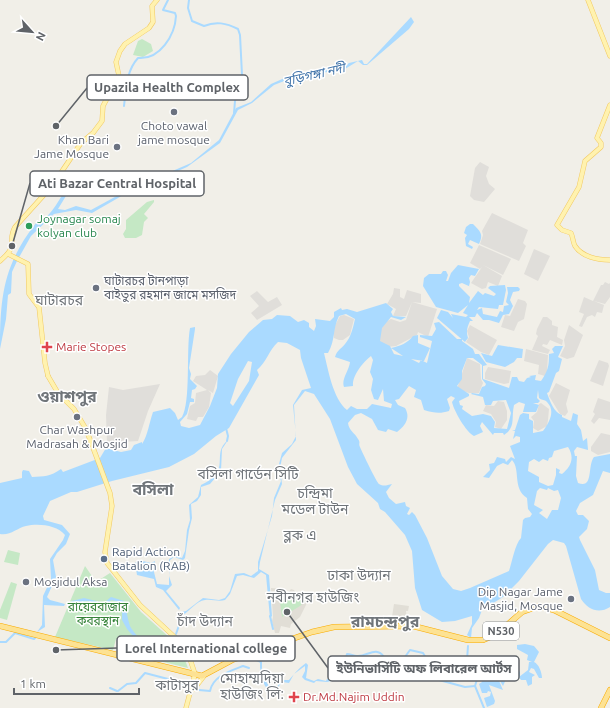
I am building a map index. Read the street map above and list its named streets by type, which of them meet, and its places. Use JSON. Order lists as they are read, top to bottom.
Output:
{
  "streets": {
    "highway": ["N530"]
  },
  "districts": [
    "ঘাটারচর",
    "ওয়াশপুর",
    "বসিলা গার্ডেন সিটি",
    "বসিলা",
    "চন্দ্রিমা মডেল টাউন",
    "ব্লক এ",
    "ঢাকা উদ্যান",
    "নবীনগর হাউজিং",
    "চাঁদ উদ্যান",
    "রামচন্দ্রপুর",
    "মোহাম্মদিয়া হাউজিং লি:",
    "কাটাসুর"
  ],
  "water": ["বুড়িগঙ্গা নদী"],
  "parks": ["রায়েরবাজার কবরস্থান"],
  "places": {
    "other": [
      "Choto vawal jame mosque",
      "Upazila Health Complex",
      "Khan Bari Jame Mosque",
      "Joynagar somaj kolyan club",
      "Ati Bazar Central Hospital",
      "ঘাটারচর টানপাড়া বাইতুর রহমান জামে মসজিদ",
      "Char Washpur Madrasah & Mosjid",
      "Rapid Action Batalion (RAB)",
      "Mosjidul Aksa",
      "Dip Nagar Jame Masjid, Mosque",
      "ইউনিভার্সিটি অফ লিবারেল আর্টস",
      "Lorel International college"
    ],
    "health": ["Marie Stopes", "Dr.Md.Najim Uddin"]
  },
  "scale_bar": "1 km",
  "north": "bottom right"
}
